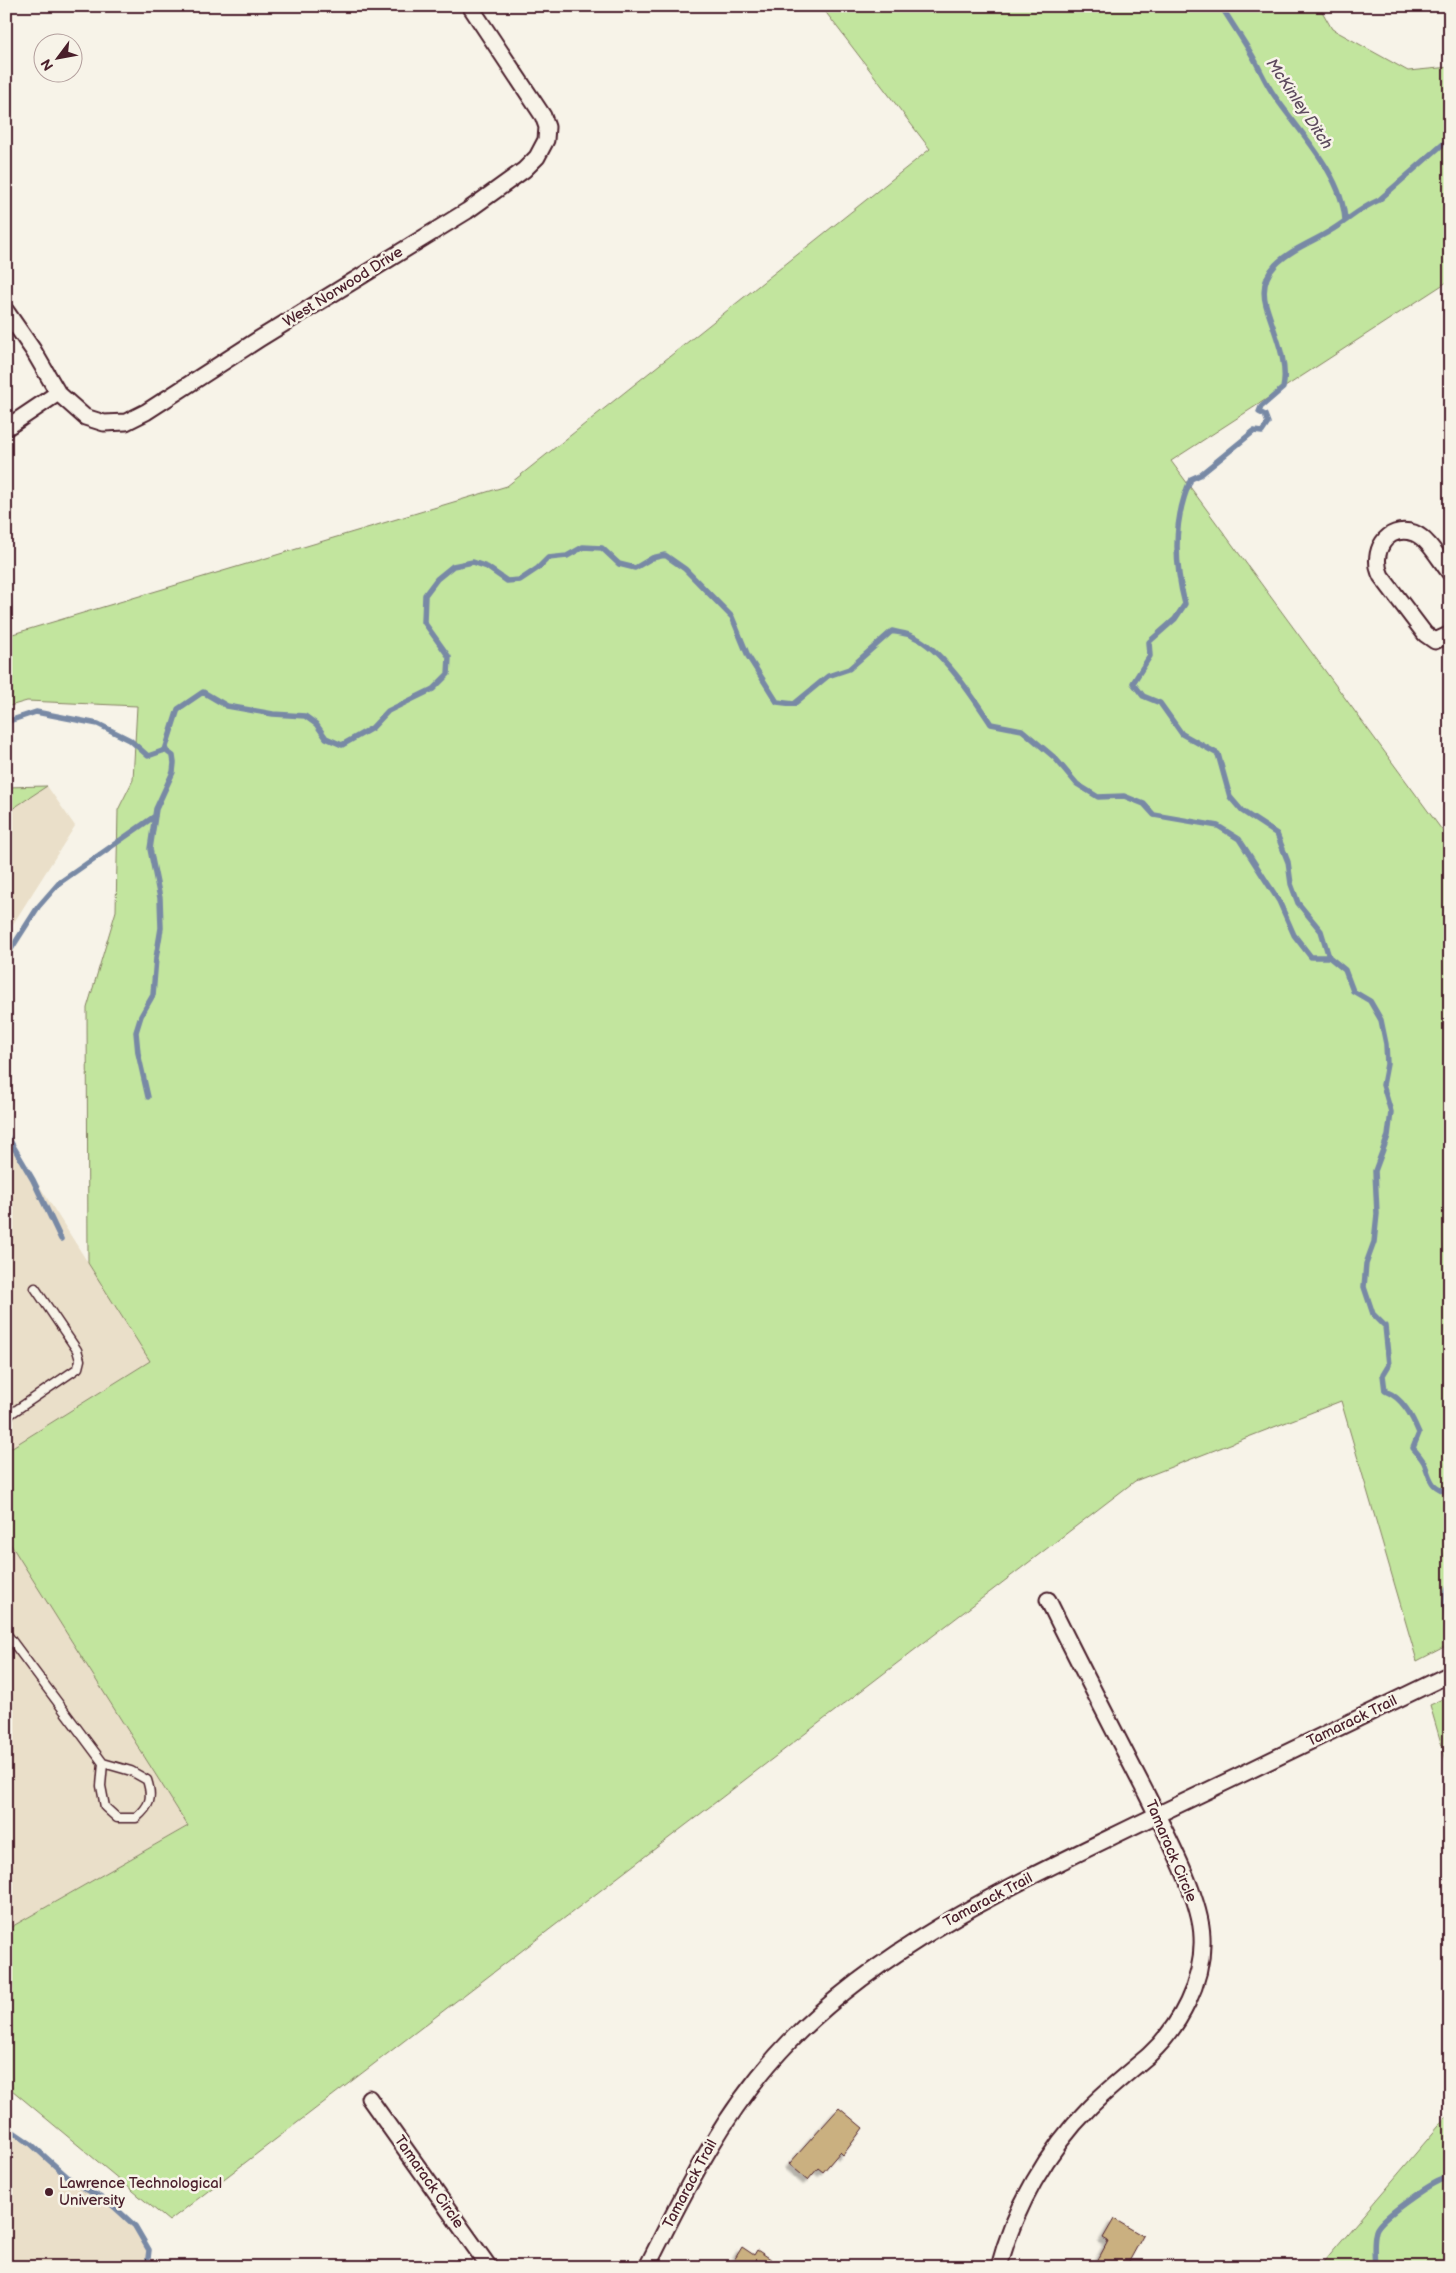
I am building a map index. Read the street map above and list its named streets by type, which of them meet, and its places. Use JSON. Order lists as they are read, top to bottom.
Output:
{
  "streets": {
    "street": ["West Norwood Drive", "Tamarack Trail", "Tamarack Circle"]
  },
  "crossings": [
    ["Tamarack Trail", "Tamarack Circle"]
  ],
  "water": ["McKinley Ditch"],
  "places": ["Lawrence Technological University"],
  "north": "bottom left"
}
